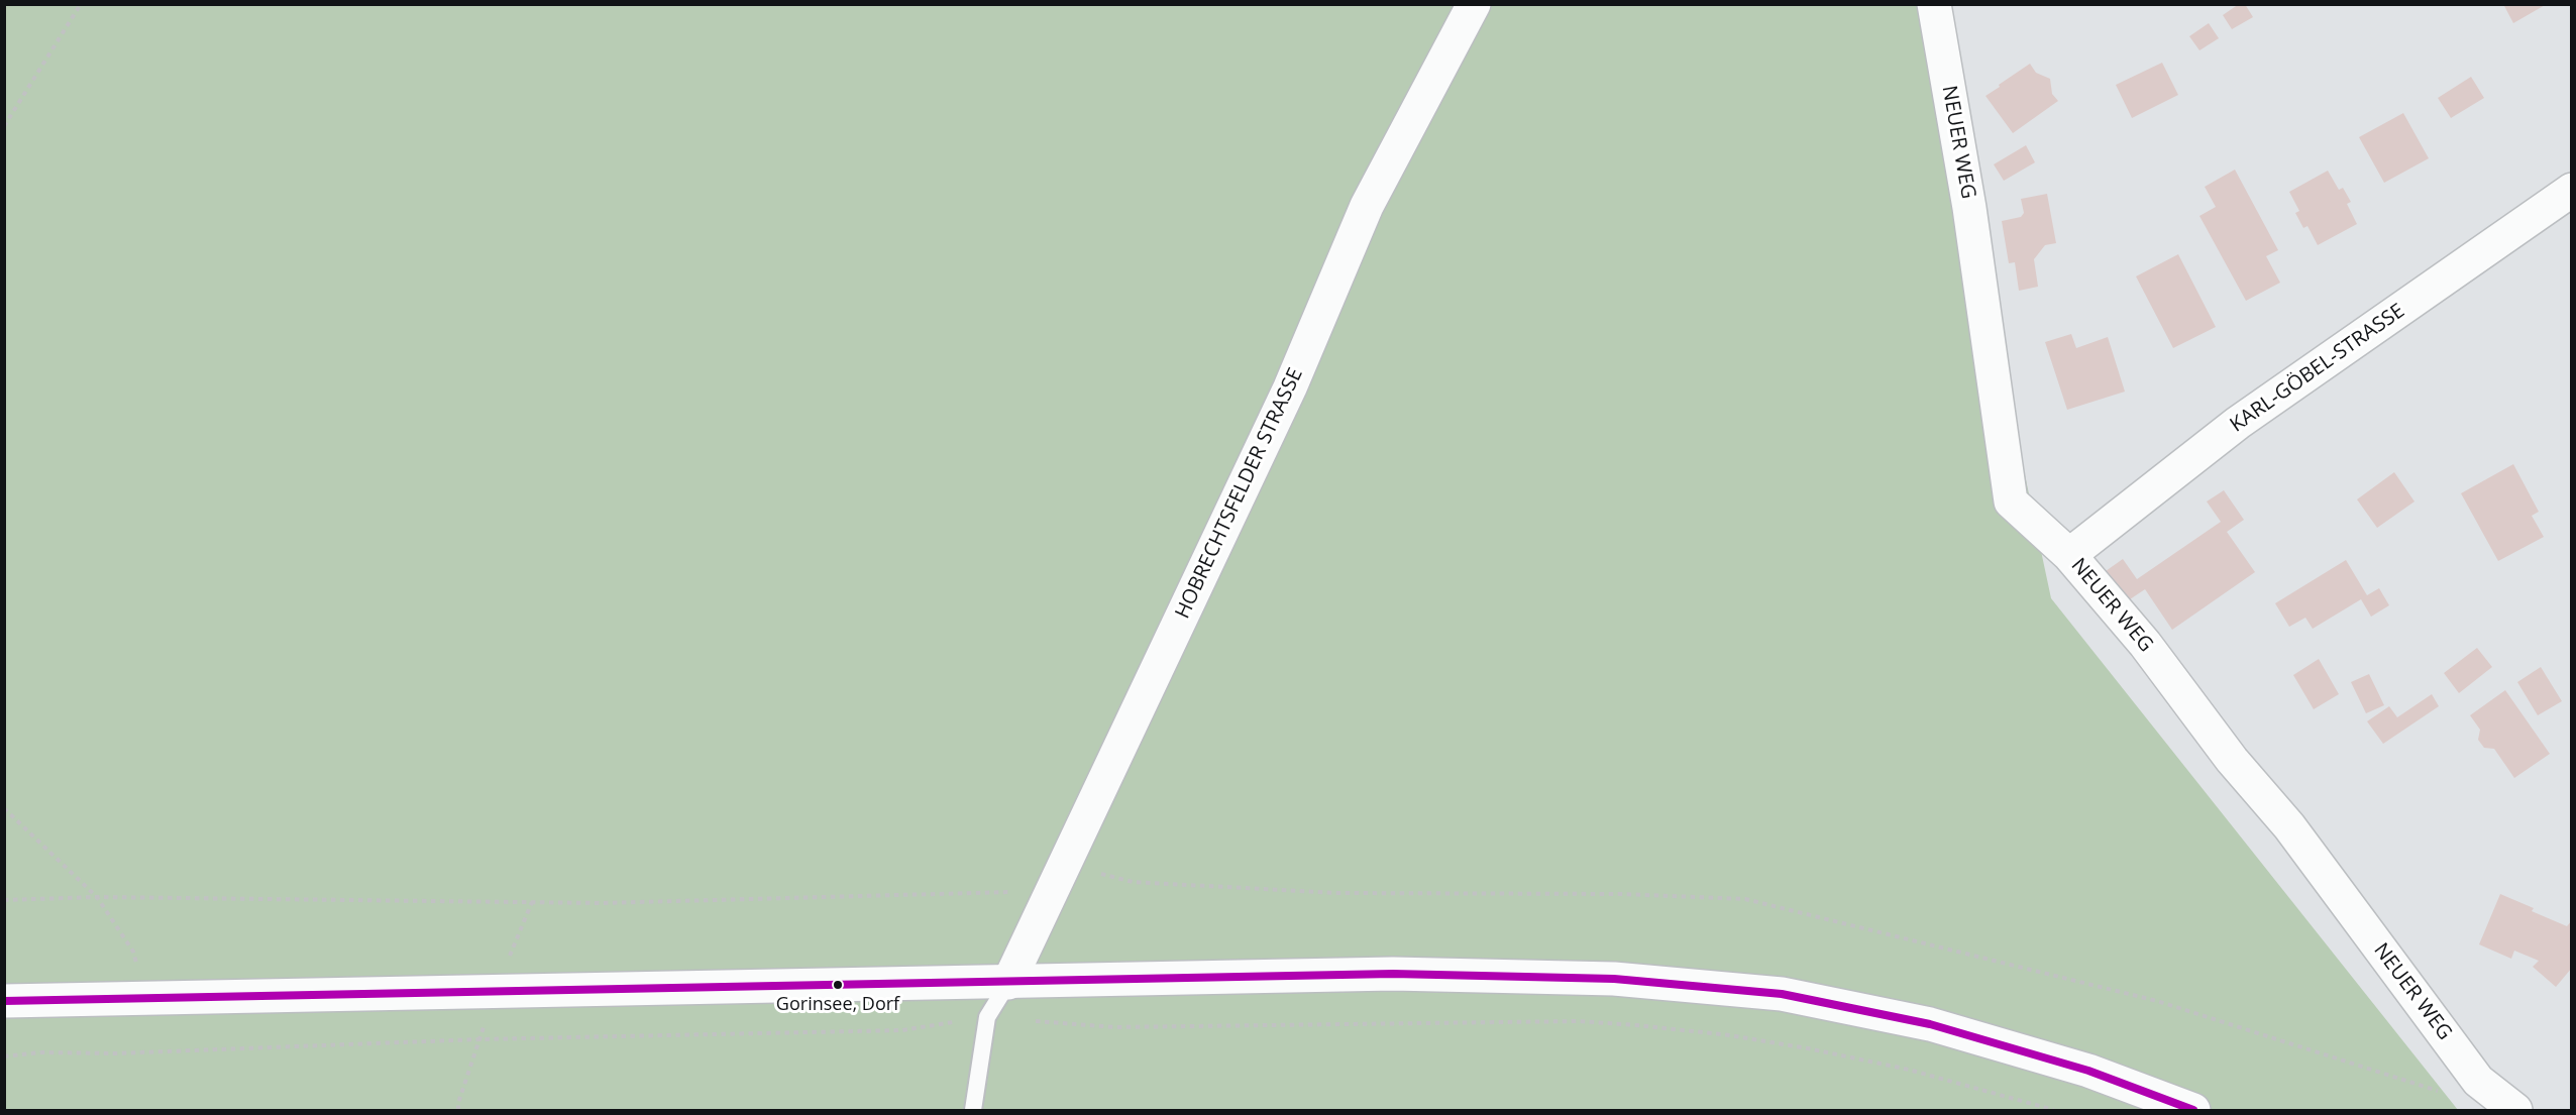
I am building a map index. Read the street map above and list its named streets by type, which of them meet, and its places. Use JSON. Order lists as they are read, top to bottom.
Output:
{
  "streets": {
    "street": ["NEUER WEG", "KARL-GÖBEL-STRASSE", "HOBRECHTSFELDER STRASSE"]
  },
  "crossings": [
    ["NEUER WEG", "KARL-GÖBEL-STRASSE"]
  ],
  "places": ["Gorinsee, Dorf"]
}
